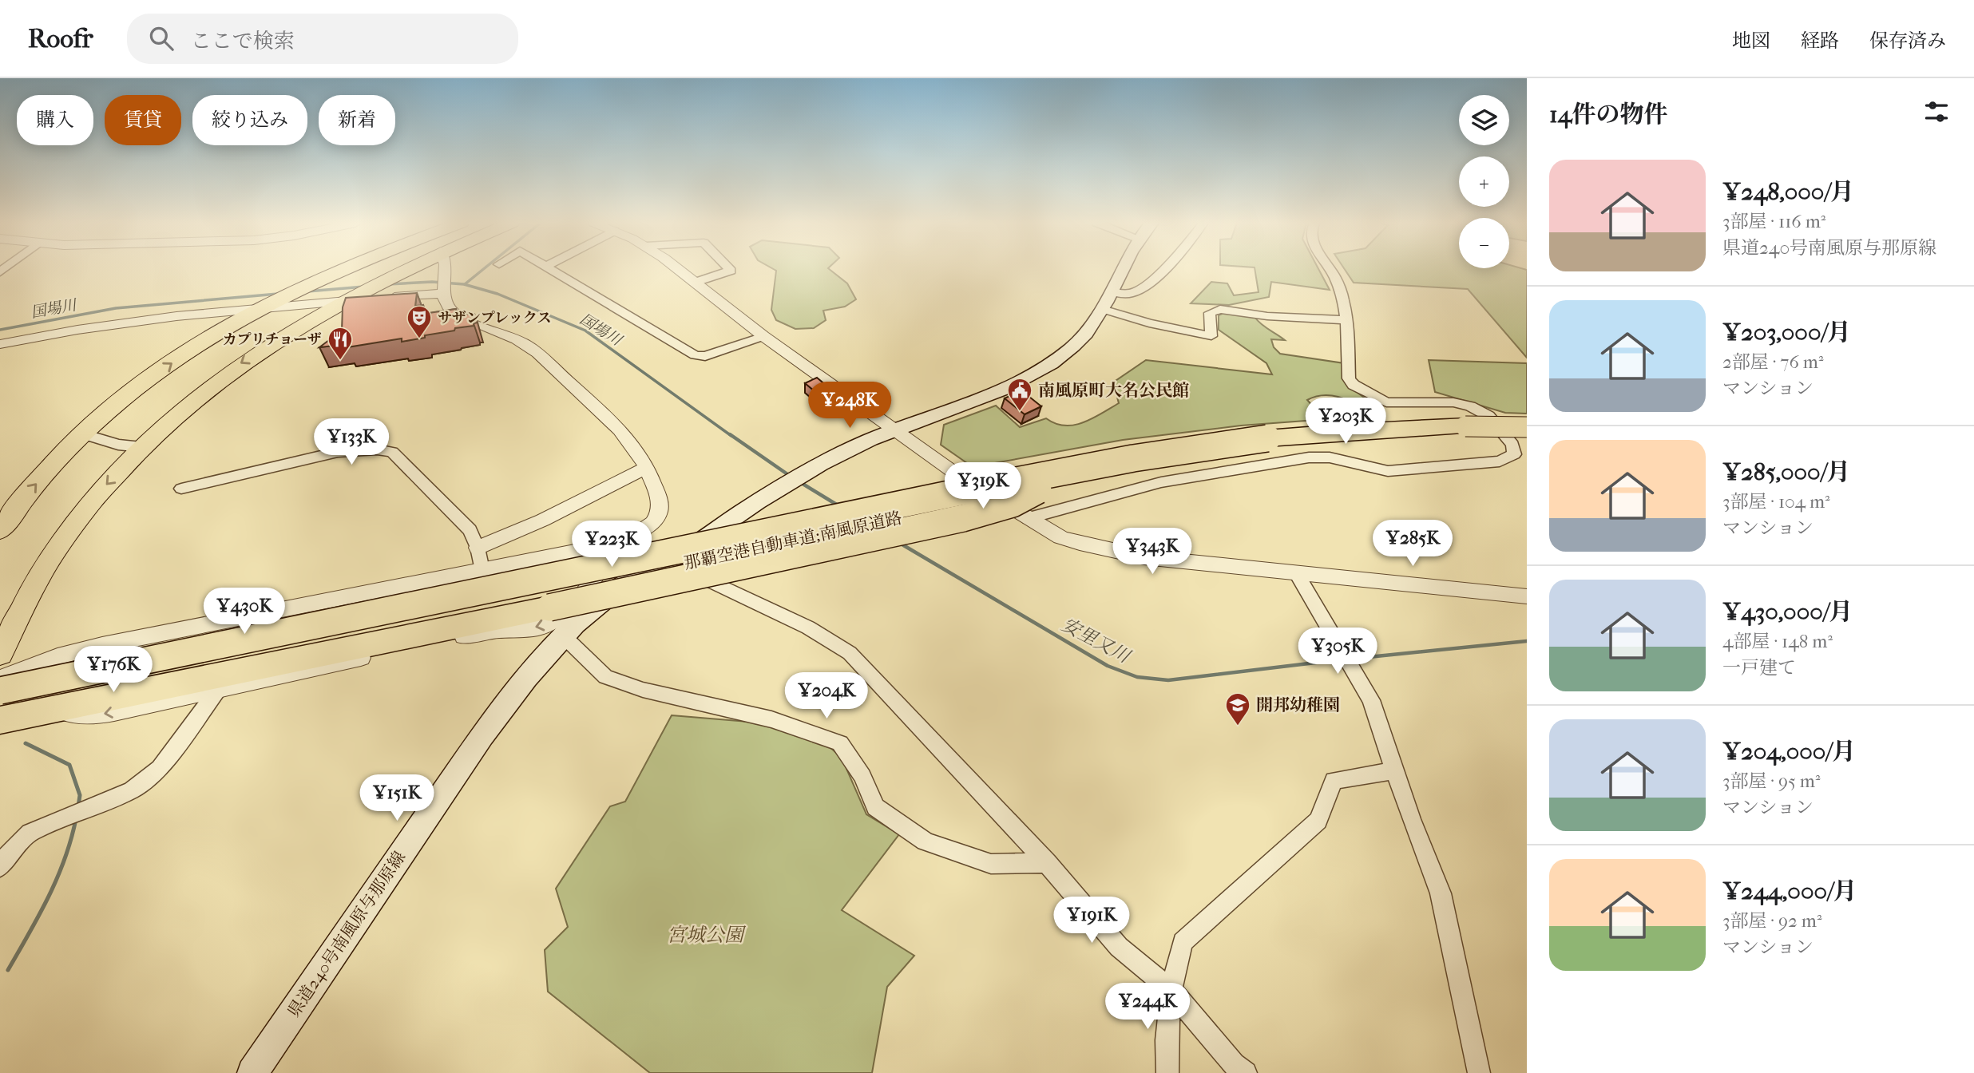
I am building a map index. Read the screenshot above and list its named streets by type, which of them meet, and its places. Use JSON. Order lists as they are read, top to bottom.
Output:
{
  "streets": {
    "highway": ["那覇空港自動車道;南風原道路"],
    "main road": ["県道240号南風原与那原線"]
  },
  "water": ["国場川", "安里又川"],
  "parks": ["宮城公園"],
  "places": {
    "theatre": ["サザンプレックス"],
    "restaurant": ["カプリチョーザ"],
    "public building": ["南風原町大名公民館"],
    "school or university": ["開邦幼稚園"]
  },
  "page": {
    "header": "Roofr",
    "search": "ここで検索",
    "nav": ["地図", "経路", "保存済み"],
    "heading": "14件の物件",
    "map_buttons": ["+", "−"],
    "chip": [
      "購入",
      "賃貸",
      "絞り込み",
      "新着"
    ],
    "list": [
      {
        "name": "¥248,000/月",
        "note": "3部屋 · 116 m² · 県道240号南風原与那原線"
      },
      {
        "name": "¥203,000/月",
        "note": "2部屋 · 76 m² · マンション"
      },
      {
        "name": "¥285,000/月",
        "note": "3部屋 · 104 m² · マンション"
      },
      {
        "name": "¥430,000/月",
        "note": "4部屋 · 148 m² · 一戸建て"
      },
      {
        "name": "¥204,000/月",
        "note": "3部屋 · 95 m² · マンション"
      },
      {
        "name": "¥244,000/月",
        "note": "3部屋 · 92 m² · マンション"
      }
    ],
    "price": [
      "¥248K",
      "¥203K",
      "¥133K",
      "¥319K",
      "¥285K",
      "¥223K",
      "¥343K",
      "¥430K",
      "¥305K",
      "¥176K",
      "¥204K",
      "¥151K",
      "¥191K",
      "¥244K"
    ]
  }
}
